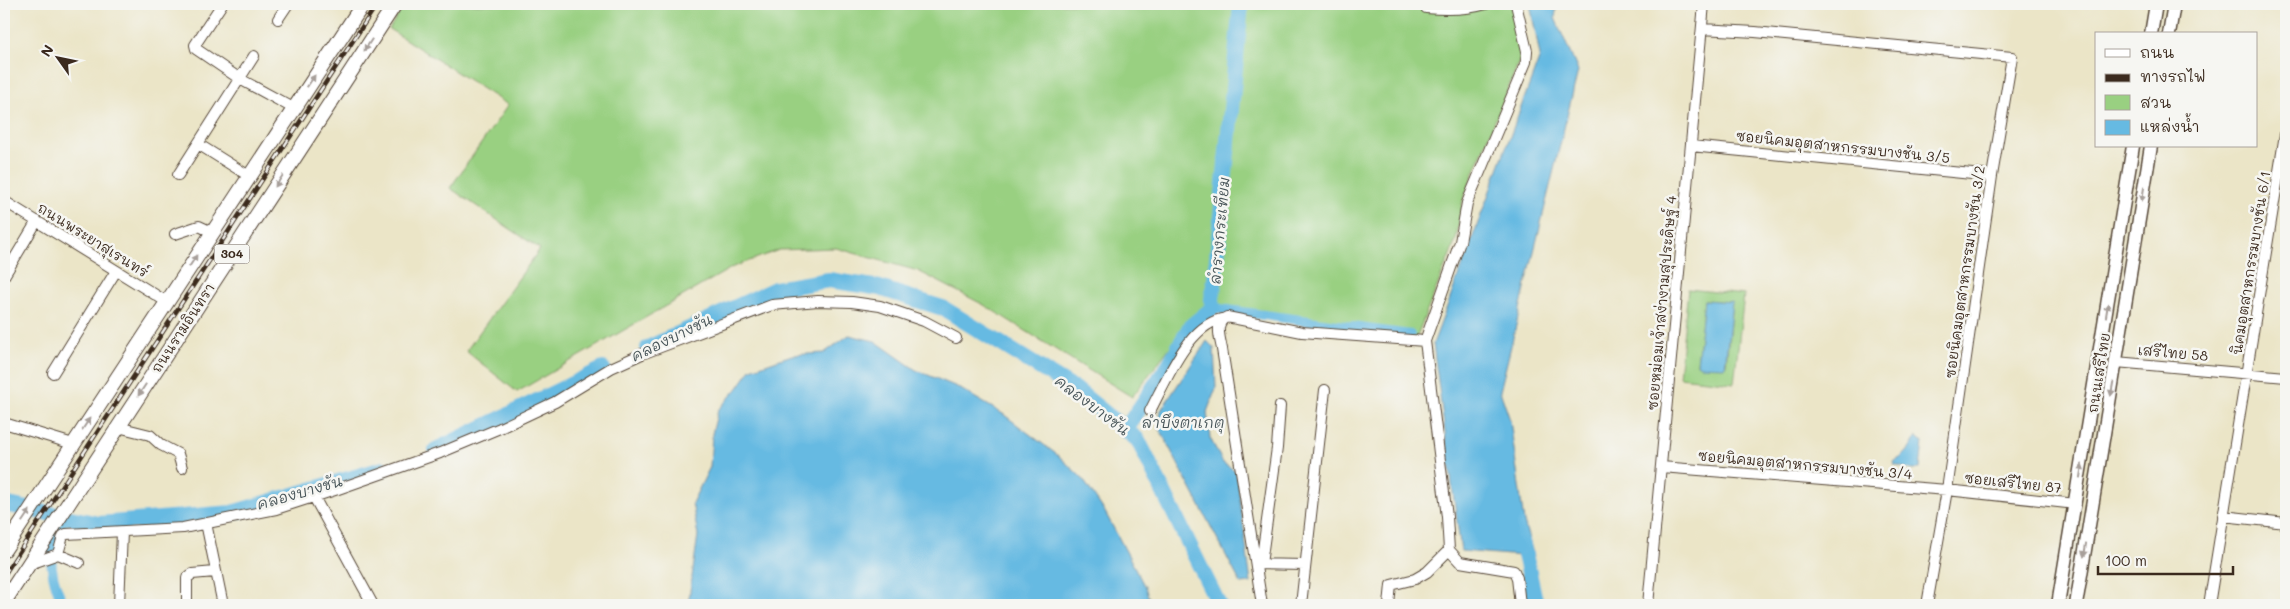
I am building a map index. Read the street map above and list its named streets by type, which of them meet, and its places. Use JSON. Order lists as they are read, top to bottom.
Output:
{
  "streets": {
    "highway": ["304", "ถนนรามอินทรา"],
    "main road": ["ถนนเสรีไทย"],
    "street": [
      "ซอยนิคมอุตสาหกรรมบางชัน 3/5",
      "ถนนพระยาสุเรนทร์",
      "นิคมอุตสาหกรรมบางชัน 6/1",
      "ซอยนิคมอุตสาหกรรมบางชัน 3/2",
      "ซอยหม่อมเจ้าสง่างามสุประดิษฐ์ 4",
      "เสรีไทย 58",
      "ซอยนิคมอุตสาหกรรมบางชัน 3/4",
      "ซอยเสรีไทย 87"
    ]
  },
  "crossings": [
    ["ซอยนิคมอุตสาหกรรมบางชัน 3/5", "ซอยนิคมอุตสาหกรรมบางชัน 3/2"],
    ["ซอยนิคมอุตสาหกรรมบางชัน 3/5", "ซอยหม่อมเจ้าสง่างามสุประดิษฐ์ 4"],
    ["ถนนพระยาสุเรนทร์", "ถนนรามอินทรา"],
    ["นิคมอุตสาหกรรมบางชัน 6/1", "เสรีไทย 58"],
    ["ซอยนิคมอุตสาหกรรมบางชัน 3/2", "ซอยหม่อมเจ้าสง่างามสุประดิษฐ์ 4"],
    ["ซอยนิคมอุตสาหกรรมบางชัน 3/2", "ซอยนิคมอุตสาหกรรมบางชัน 3/4"],
    ["ซอยนิคมอุตสาหกรรมบางชัน 3/2", "ซอยเสรีไทย 87"],
    ["ซอยหม่อมเจ้าสง่างามสุประดิษฐ์ 4", "ซอยนิคมอุตสาหกรรมบางชัน 3/4"],
    ["เสรีไทย 58", "ถนนเสรีไทย"],
    ["ถนนเสรีไทย", "ซอยเสรีไทย 87"],
    ["ซอยนิคมอุตสาหกรรมบางชัน 3/4", "ซอยเสรีไทย 87"]
  ],
  "water": ["ลำรางกระเทียม", "คลองบางชัน", "ลำบึงตาเกตุ"],
  "legend": [
    "ถนน",
    "ทางรถไฟ",
    "สวน",
    "แหล่งน้ำ"
  ],
  "scale_bar": "100 m",
  "north": "top left"
}
